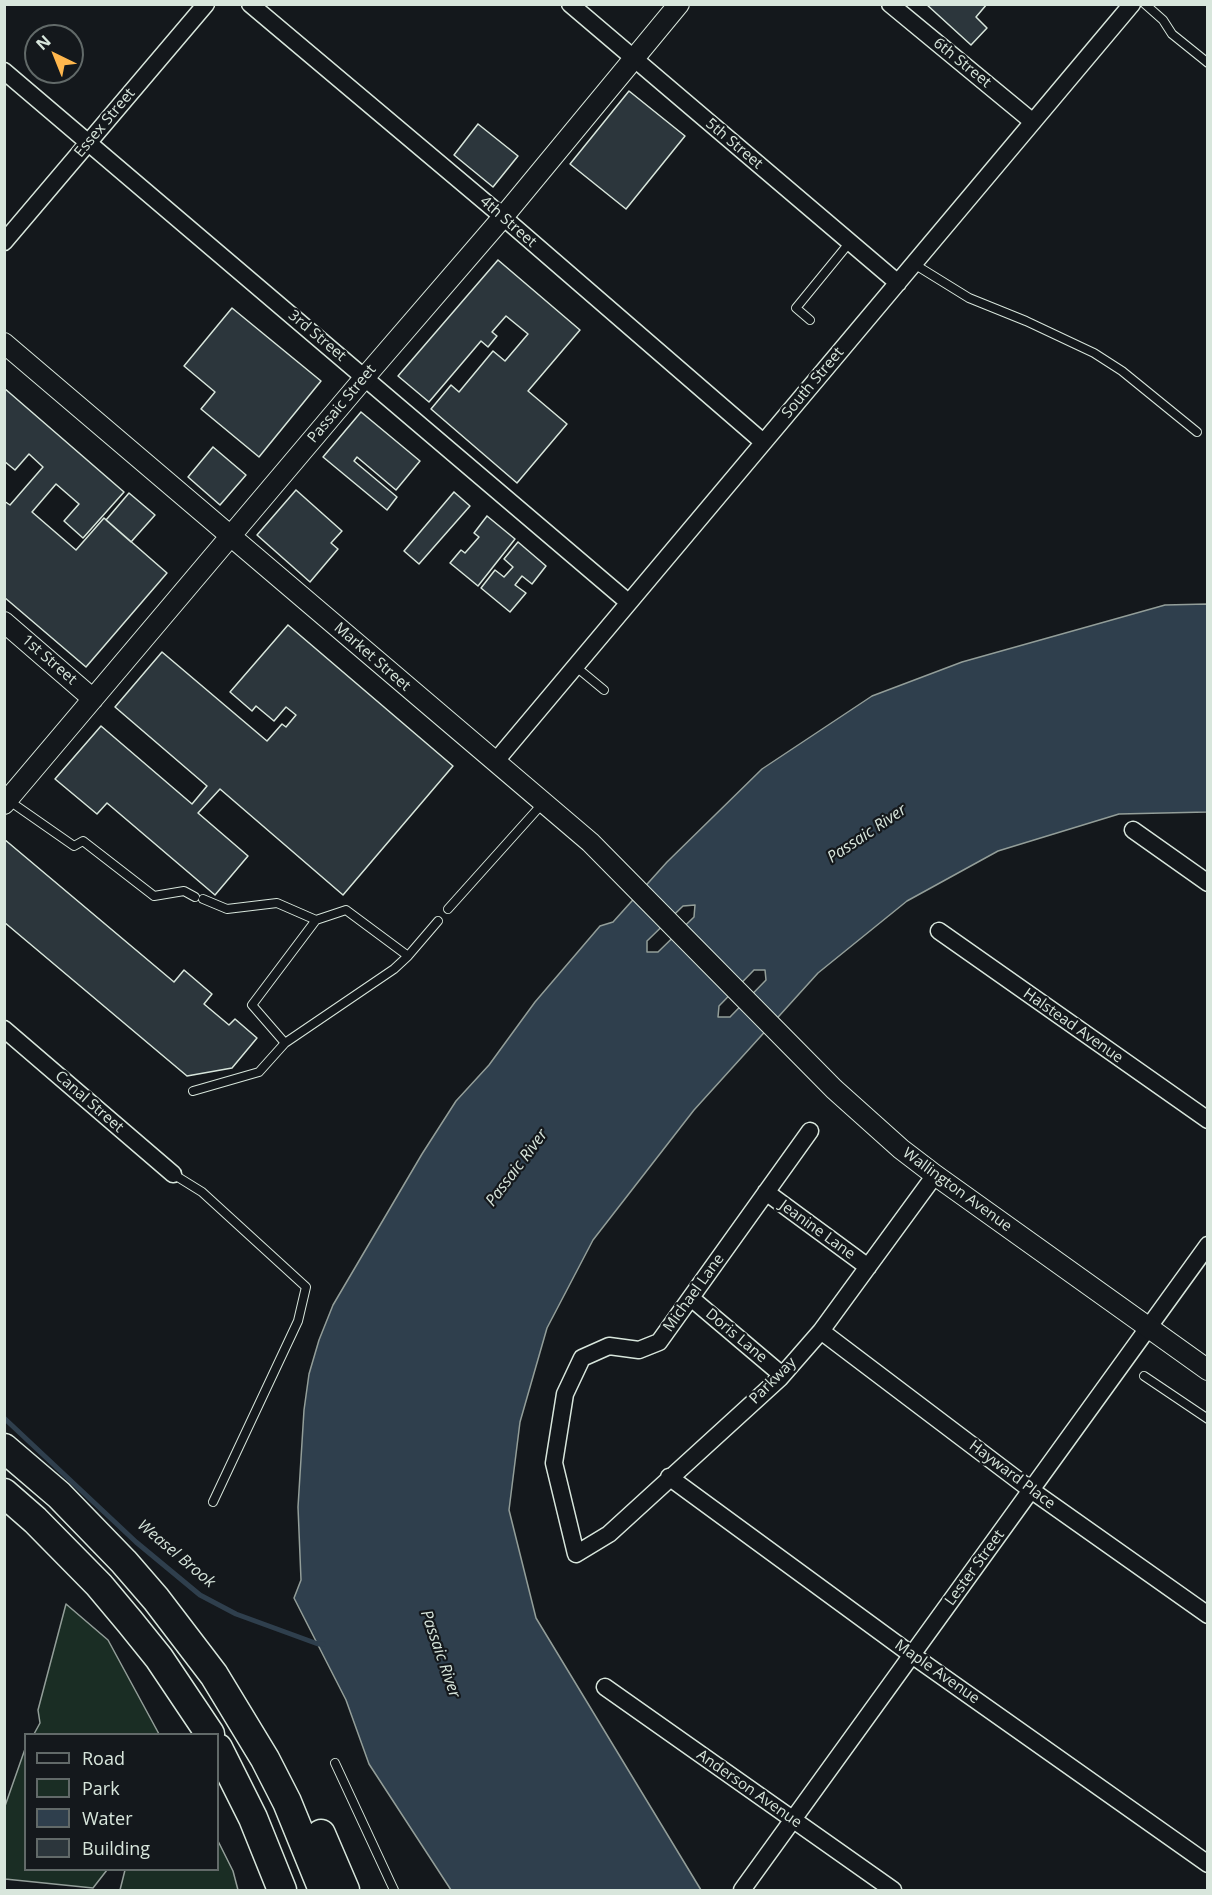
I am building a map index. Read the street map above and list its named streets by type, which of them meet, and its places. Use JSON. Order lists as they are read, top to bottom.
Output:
{
  "streets": {
    "street": [
      "6th Street",
      "Essex Street",
      "5th Street",
      "4th Street",
      "3rd Street",
      "South Street",
      "Passaic Street",
      "Market Street",
      "1st Street",
      "Halstead Avenue",
      "Canal Street",
      "Wallington Avenue",
      "Jeanine Lane",
      "Michael Lane",
      "Doris Lane",
      "Parkway",
      "Hayward Place",
      "Lester Street",
      "Maple Avenue",
      "Anderson Avenue"
    ]
  },
  "crossings": [
    ["6th Street", "South Street"],
    ["Essex Street", "3rd Street"],
    ["5th Street", "South Street"],
    ["5th Street", "Passaic Street"],
    ["4th Street", "South Street"],
    ["4th Street", "Passaic Street"],
    ["3rd Street", "South Street"],
    ["3rd Street", "Passaic Street"],
    ["South Street", "Market Street"],
    ["Passaic Street", "Market Street"],
    ["Passaic Street", "1st Street"],
    ["Market Street", "Wallington Avenue"],
    ["Wallington Avenue", "Parkway"],
    ["Wallington Avenue", "Lester Street"],
    ["Jeanine Lane", "Michael Lane"],
    ["Jeanine Lane", "Parkway"],
    ["Michael Lane", "Doris Lane"],
    ["Michael Lane", "Parkway"],
    ["Doris Lane", "Parkway"],
    ["Parkway", "Hayward Place"],
    ["Parkway", "Maple Avenue"],
    ["Hayward Place", "Lester Street"],
    ["Lester Street", "Maple Avenue"],
    ["Lester Street", "Anderson Avenue"]
  ],
  "water": ["Passaic River", "Weasel Brook"],
  "legend": [
    "Road",
    "Park",
    "Water",
    "Building"
  ],
  "north": "top left"
}
